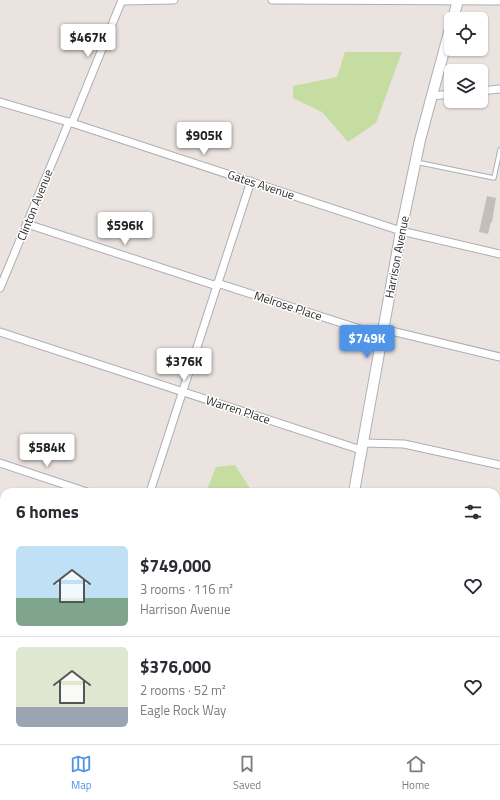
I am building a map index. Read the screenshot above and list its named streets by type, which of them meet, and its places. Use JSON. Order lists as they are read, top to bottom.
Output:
{
  "streets": {
    "street": [
      "Gates Avenue",
      "Clinton Avenue",
      "Harrison Avenue",
      "Melrose Place",
      "Warren Place"
    ]
  },
  "crossings": [
    ["Gates Avenue", "Clinton Avenue"],
    ["Gates Avenue", "Harrison Avenue"],
    ["Clinton Avenue", "Melrose Place"],
    ["Harrison Avenue", "Melrose Place"],
    ["Harrison Avenue", "Warren Place"]
  ],
  "page": {
    "price": [
      "$467K",
      "$905K",
      "$596K",
      "$749K",
      "$376K",
      "$584K"
    ],
    "heading": "6 homes",
    "list": [
      {
        "name": "$749,000",
        "note": "3 rooms · 116 m² · Harrison Avenue"
      },
      {
        "name": "$376,000",
        "note": "2 rooms · 52 m² · Eagle Rock Way"
      }
    ],
    "tabs": ["Map", "Saved", "Home"]
  }
}
